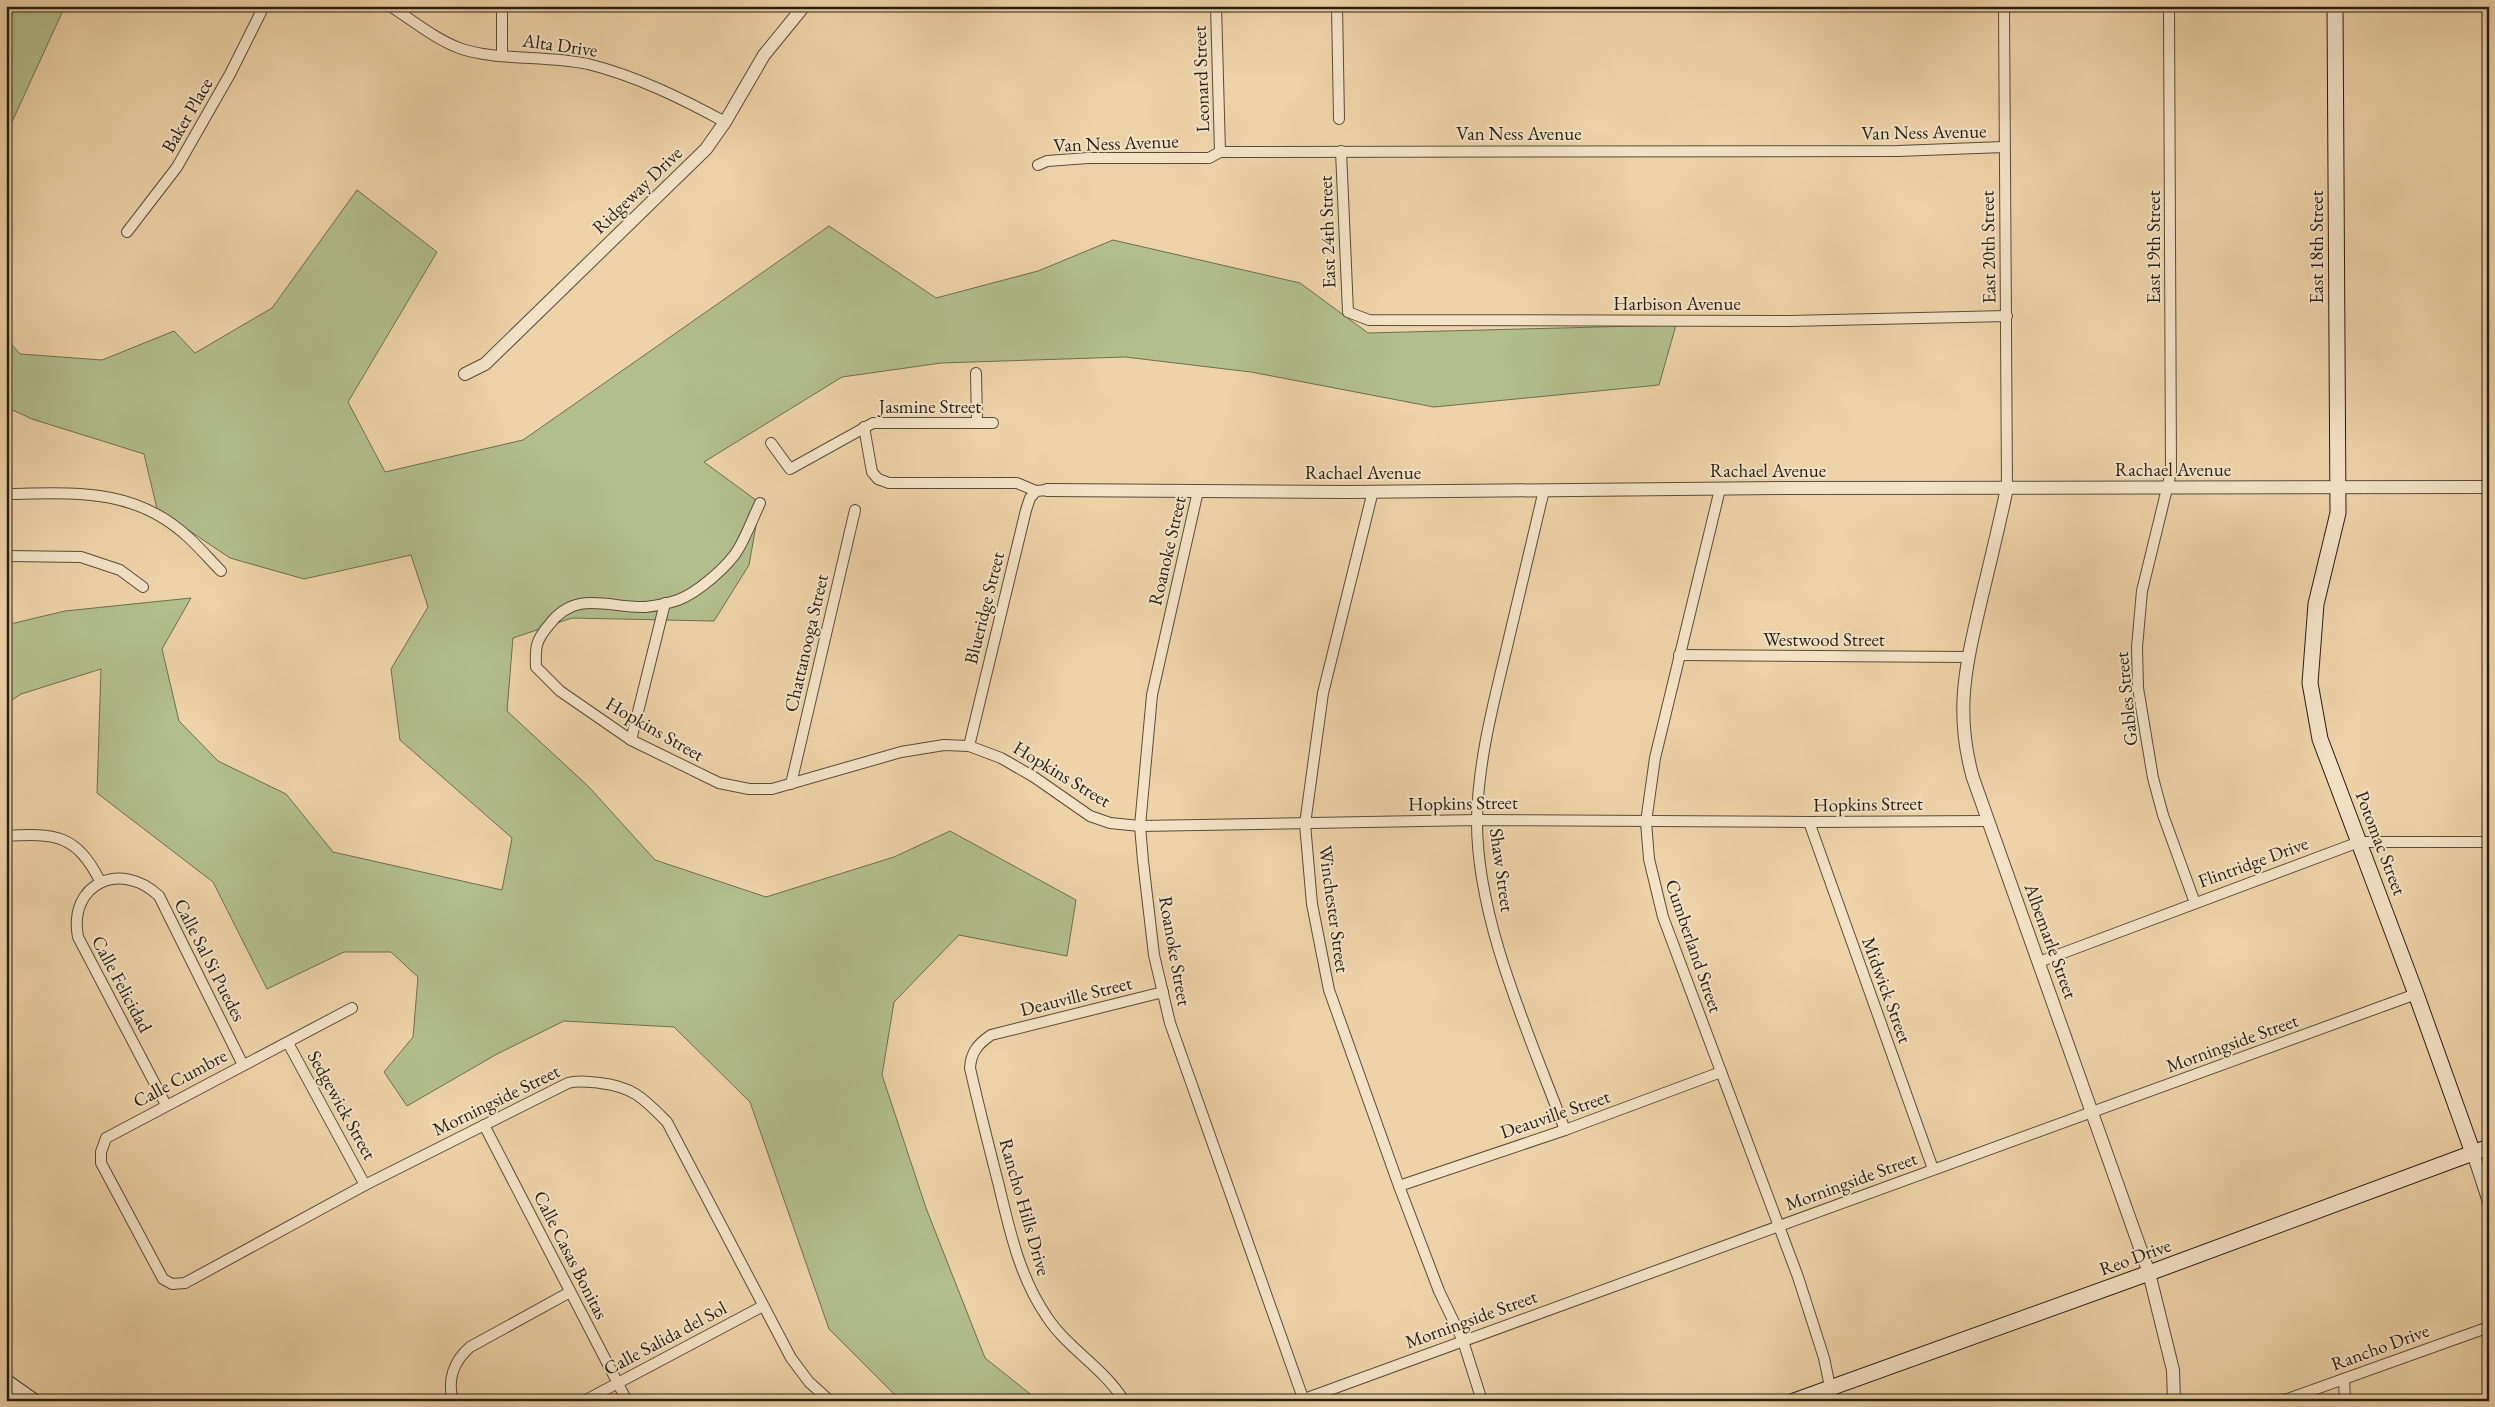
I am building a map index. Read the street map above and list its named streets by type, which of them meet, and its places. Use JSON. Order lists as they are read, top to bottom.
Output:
{
  "streets": {
    "main road": ["East 18th Street", "Potomac Street", "Reo Drive"],
    "street": [
      "Alta Drive",
      "Leonard Street",
      "Baker Place",
      "Van Ness Avenue",
      "Ridgeway Drive",
      "East 24th Street",
      "East 20th Street",
      "East 19th Street",
      "Harbison Avenue",
      "Jasmine Street",
      "Rachael Avenue",
      "Roanoke Street",
      "Blueridge Street",
      "Westwood Street",
      "Chattanooga Street",
      "Gables Street",
      "Hopkins Street",
      "Flintridge Drive",
      "Shaw Street",
      "Winchester Street",
      "Albemarle Street",
      "Cumberland Street",
      "Calle Sal Si Puedes",
      "Calle Felicidad",
      "Midwick Street",
      "Deauville Street",
      "Morningside Street",
      "Calle Cumbre",
      "Sedgewick Street",
      "Rancho Hills Drive",
      "Calle Casas Bonitas",
      "Calle Salida del Sol",
      "Rancho Drive"
    ]
  },
  "crossings": [
    ["Alta Drive", "Ridgeway Drive"],
    ["Leonard Street", "Van Ness Avenue"],
    ["Van Ness Avenue", "East 24th Street"],
    ["Van Ness Avenue", "East 20th Street"],
    ["East 24th Street", "Harbison Avenue"],
    ["East 20th Street", "Harbison Avenue"],
    ["East 20th Street", "Rachael Avenue"],
    ["East 20th Street", "Albemarle Street"],
    ["East 19th Street", "Rachael Avenue"],
    ["East 19th Street", "Gables Street"],
    ["East 18th Street", "Rachael Avenue"],
    ["East 18th Street", "Potomac Street"],
    ["Rachael Avenue", "Roanoke Street"],
    ["Rachael Avenue", "Blueridge Street"],
    ["Rachael Avenue", "Gables Street"],
    ["Rachael Avenue", "Potomac Street"],
    ["Rachael Avenue", "Shaw Street"],
    ["Rachael Avenue", "Winchester Street"],
    ["Rachael Avenue", "Albemarle Street"],
    ["Rachael Avenue", "Cumberland Street"],
    ["Roanoke Street", "Hopkins Street"],
    ["Roanoke Street", "Deauville Street"],
    ["Roanoke Street", "Morningside Street"],
    ["Blueridge Street", "Hopkins Street"],
    ["Westwood Street", "Albemarle Street"],
    ["Westwood Street", "Cumberland Street"],
    ["Chattanooga Street", "Hopkins Street"],
    ["Gables Street", "Flintridge Drive"],
    ["Hopkins Street", "Shaw Street"],
    ["Hopkins Street", "Winchester Street"],
    ["Hopkins Street", "Albemarle Street"],
    ["Hopkins Street", "Cumberland Street"],
    ["Hopkins Street", "Midwick Street"],
    ["Potomac Street", "Flintridge Drive"],
    ["Potomac Street", "Morningside Street"],
    ["Potomac Street", "Reo Drive"],
    ["Flintridge Drive", "Albemarle Street"],
    ["Shaw Street", "Deauville Street"],
    ["Winchester Street", "Deauville Street"],
    ["Winchester Street", "Morningside Street"],
    ["Albemarle Street", "Morningside Street"],
    ["Albemarle Street", "Reo Drive"],
    ["Cumberland Street", "Deauville Street"],
    ["Cumberland Street", "Morningside Street"],
    ["Cumberland Street", "Reo Drive"],
    ["Calle Sal Si Puedes", "Calle Felicidad"],
    ["Calle Sal Si Puedes", "Calle Cumbre"],
    ["Calle Felicidad", "Calle Cumbre"],
    ["Midwick Street", "Morningside Street"],
    ["Deauville Street", "Rancho Hills Drive"],
    ["Morningside Street", "Calle Cumbre"],
    ["Morningside Street", "Sedgewick Street"],
    ["Morningside Street", "Calle Casas Bonitas"],
    ["Morningside Street", "Calle Salida del Sol"],
    ["Calle Cumbre", "Sedgewick Street"],
    ["Calle Casas Bonitas", "Calle Salida del Sol"]
  ]
}
